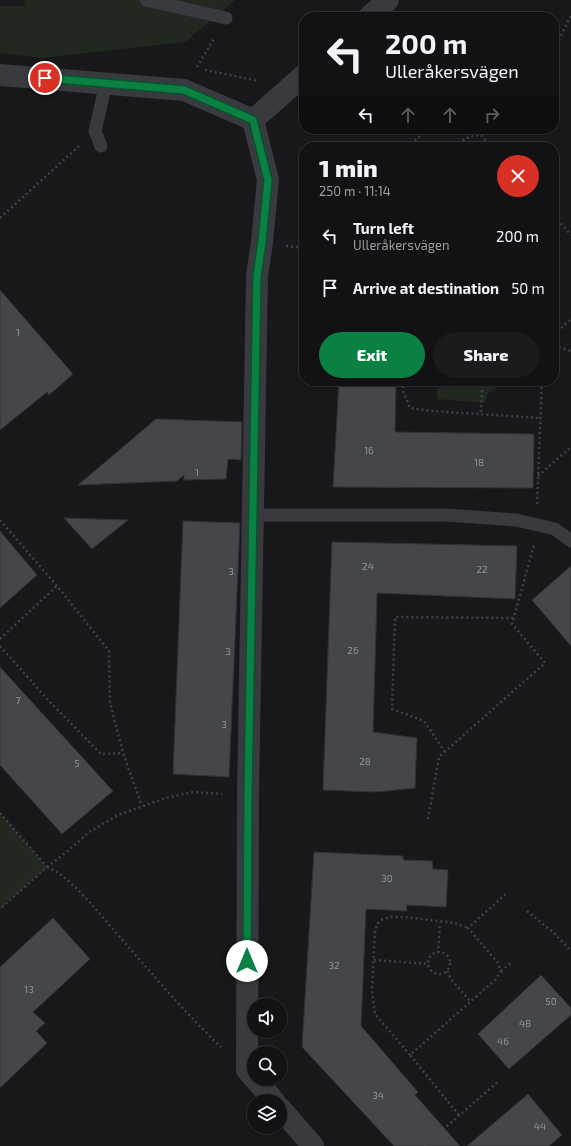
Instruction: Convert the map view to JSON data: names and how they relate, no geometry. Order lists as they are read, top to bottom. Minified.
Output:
{"house_numbers":["1","16","18","1","24","22","3","26","3","7","3","28","5","30","32","13","50","48","46","34","44"],"page":{"turn":["200 m","Ulleråkersvägen"],"heading":["1 min","250 m · 11:14"],"list":[{"name":"Turn left","note":"Ulleråkersvägen","value":"200 m"},{"name":"Arrive at destination","value":"50 m"}],"buttons":["Exit","Share"]}}
